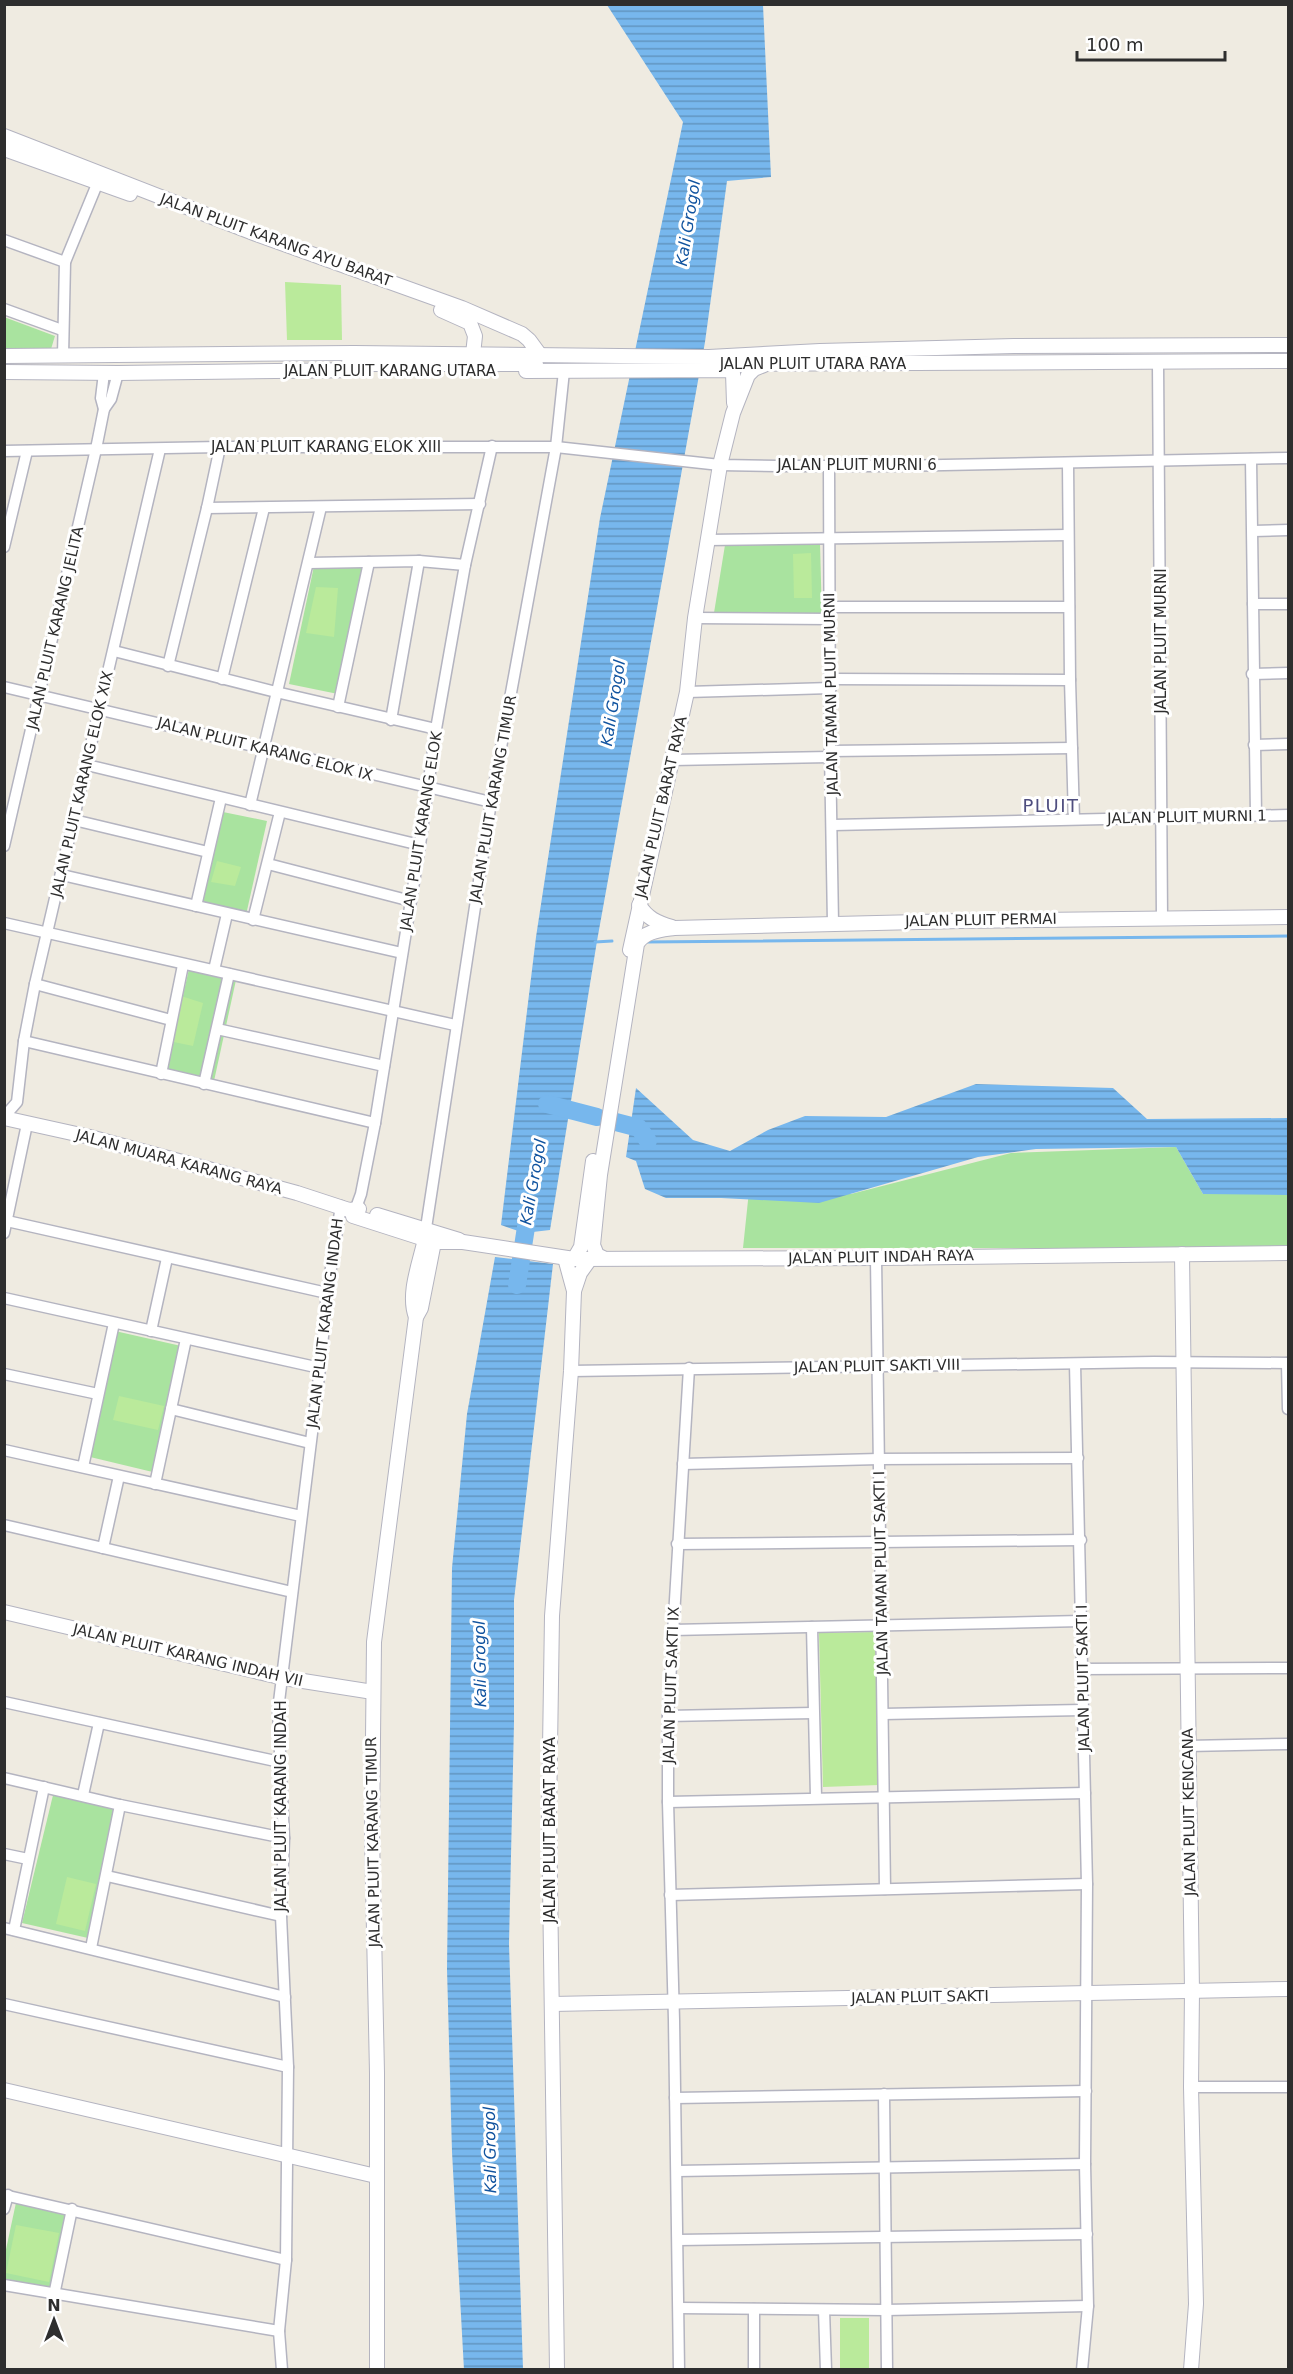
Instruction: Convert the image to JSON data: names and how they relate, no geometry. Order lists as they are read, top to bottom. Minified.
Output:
{"streets":{"street":["JALAN PLUIT KARANG AYU BARAT","JALAN PLUIT UTARA RAYA","JALAN PLUIT KARANG UTARA","JALAN PLUIT KARANG ELOK XIII","JALAN PLUIT MURNI 6","JALAN PLUIT KARANG JELITA","JALAN PLUIT MURNI","JALAN TAMAN PLUIT MURNI","JALAN PLUIT KARANG ELOK IX","JALAN PLUIT KARANG ELOK XIX","JALAN PLUIT KARANG TIMUR","JALAN PLUIT BARAT RAYA","JALAN PLUIT MURNI 1","JALAN PLUIT KARANG ELOK","JALAN PLUIT PERMAI","JALAN MUARA KARANG RAYA","JALAN PLUIT INDAH RAYA","JALAN PLUIT KARANG INDAH","JALAN PLUIT SAKTI VIII","JALAN TAMAN PLUIT SAKTI I","JALAN PLUIT KARANG INDAH VII","JALAN PLUIT SAKTI I","JALAN PLUIT SAKTI IX","JALAN PLUIT KENCANA","JALAN PLUIT SAKTI"]},"crossings":[["JALAN PLUIT KARANG AYU BARAT","JALAN PLUIT UTARA RAYA"],["JALAN PLUIT KARANG AYU BARAT","JALAN PLUIT KARANG UTARA"],["JALAN PLUIT UTARA RAYA","JALAN PLUIT KARANG UTARA"],["JALAN PLUIT UTARA RAYA","JALAN PLUIT MURNI"],["JALAN PLUIT UTARA RAYA","JALAN PLUIT BARAT RAYA"],["JALAN PLUIT KARANG UTARA","JALAN PLUIT KARANG JELITA"],["JALAN PLUIT KARANG UTARA","JALAN PLUIT KARANG TIMUR"],["JALAN PLUIT KARANG ELOK XIII","JALAN PLUIT MURNI 6"],["JALAN PLUIT KARANG ELOK XIII","JALAN PLUIT KARANG JELITA"],["JALAN PLUIT KARANG ELOK XIII","JALAN PLUIT KARANG ELOK XIX"],["JALAN PLUIT KARANG ELOK XIII","JALAN PLUIT KARANG TIMUR"],["JALAN PLUIT KARANG ELOK XIII","JALAN PLUIT KARANG ELOK"],["JALAN PLUIT MURNI 6","JALAN PLUIT MURNI"],["JALAN PLUIT MURNI 6","JALAN TAMAN PLUIT MURNI"],["JALAN PLUIT MURNI 6","JALAN PLUIT KARANG TIMUR"],["JALAN PLUIT MURNI 6","JALAN PLUIT BARAT RAYA"],["JALAN PLUIT KARANG JELITA","JALAN PLUIT KARANG ELOK IX"],["JALAN PLUIT MURNI","JALAN PLUIT MURNI 1"],["JALAN PLUIT MURNI","JALAN PLUIT PERMAI"],["JALAN TAMAN PLUIT MURNI","JALAN PLUIT MURNI 1"],["JALAN TAMAN PLUIT MURNI","JALAN PLUIT PERMAI"],["JALAN PLUIT KARANG ELOK IX","JALAN PLUIT KARANG ELOK XIX"],["JALAN PLUIT KARANG ELOK IX","JALAN PLUIT KARANG TIMUR"],["JALAN PLUIT KARANG ELOK IX","JALAN PLUIT KARANG ELOK"],["JALAN PLUIT KARANG ELOK XIX","JALAN MUARA KARANG RAYA"],["JALAN PLUIT KARANG TIMUR","JALAN MUARA KARANG RAYA"],["JALAN PLUIT KARANG TIMUR","JALAN PLUIT KARANG INDAH VII"],["JALAN PLUIT BARAT RAYA","JALAN PLUIT PERMAI"],["JALAN PLUIT BARAT RAYA","JALAN PLUIT INDAH RAYA"],["JALAN PLUIT BARAT RAYA","JALAN PLUIT SAKTI VIII"],["JALAN PLUIT BARAT RAYA","JALAN PLUIT SAKTI"],["JALAN PLUIT KARANG ELOK","JALAN MUARA KARANG RAYA"],["JALAN PLUIT KARANG ELOK","JALAN PLUIT KARANG INDAH"],["JALAN MUARA KARANG RAYA","JALAN PLUIT INDAH RAYA"],["JALAN MUARA KARANG RAYA","JALAN PLUIT KARANG INDAH"],["JALAN PLUIT INDAH RAYA","JALAN TAMAN PLUIT SAKTI I"],["JALAN PLUIT INDAH RAYA","JALAN PLUIT KENCANA"],["JALAN PLUIT KARANG INDAH","JALAN PLUIT KARANG INDAH VII"],["JALAN PLUIT SAKTI VIII","JALAN TAMAN PLUIT SAKTI I"],["JALAN PLUIT SAKTI VIII","JALAN PLUIT SAKTI I"],["JALAN PLUIT SAKTI VIII","JALAN PLUIT SAKTI IX"],["JALAN PLUIT SAKTI VIII","JALAN PLUIT KENCANA"],["JALAN PLUIT SAKTI I","JALAN PLUIT SAKTI"],["JALAN PLUIT SAKTI IX","JALAN PLUIT SAKTI"],["JALAN PLUIT KENCANA","JALAN PLUIT SAKTI"]],"districts":["PLUIT"],"water":["Kali Grogol"],"scale_bar":"100 m","north":"top"}
